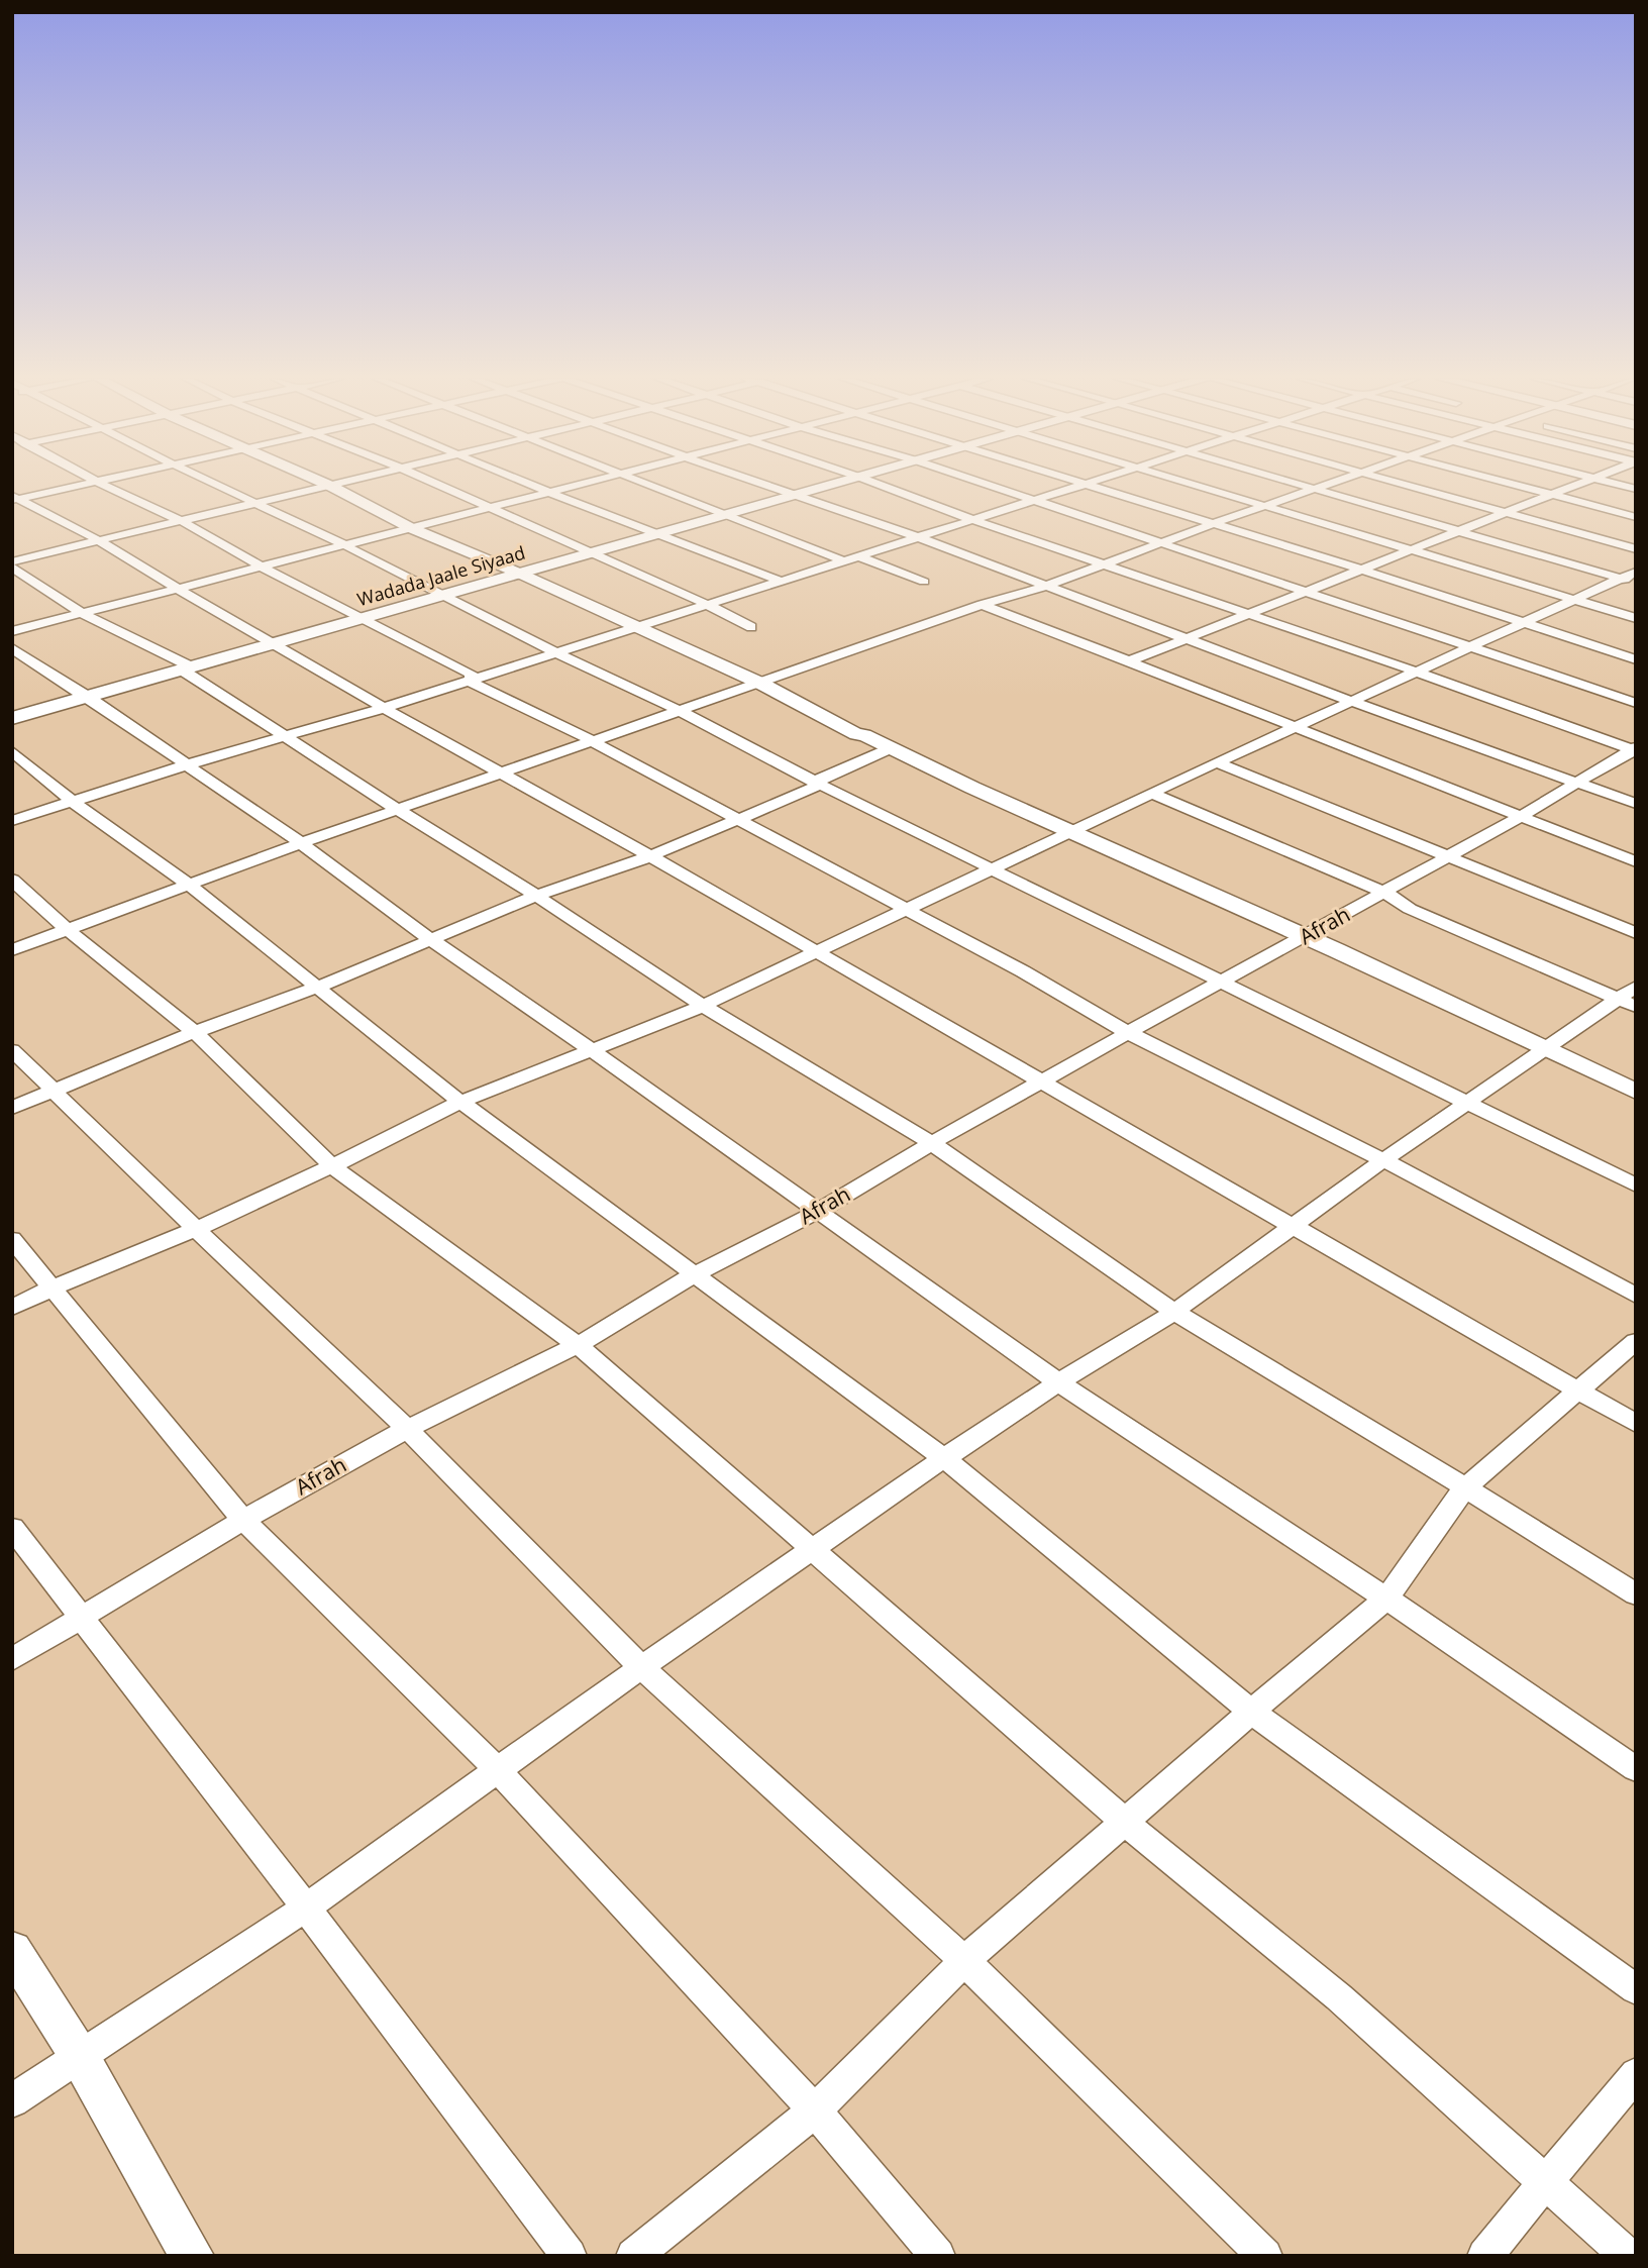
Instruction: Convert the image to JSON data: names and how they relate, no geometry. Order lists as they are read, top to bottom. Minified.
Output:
{"streets":{"main road":["Wadada Jaale Siyaad"],"street":["Afrah"]}}
